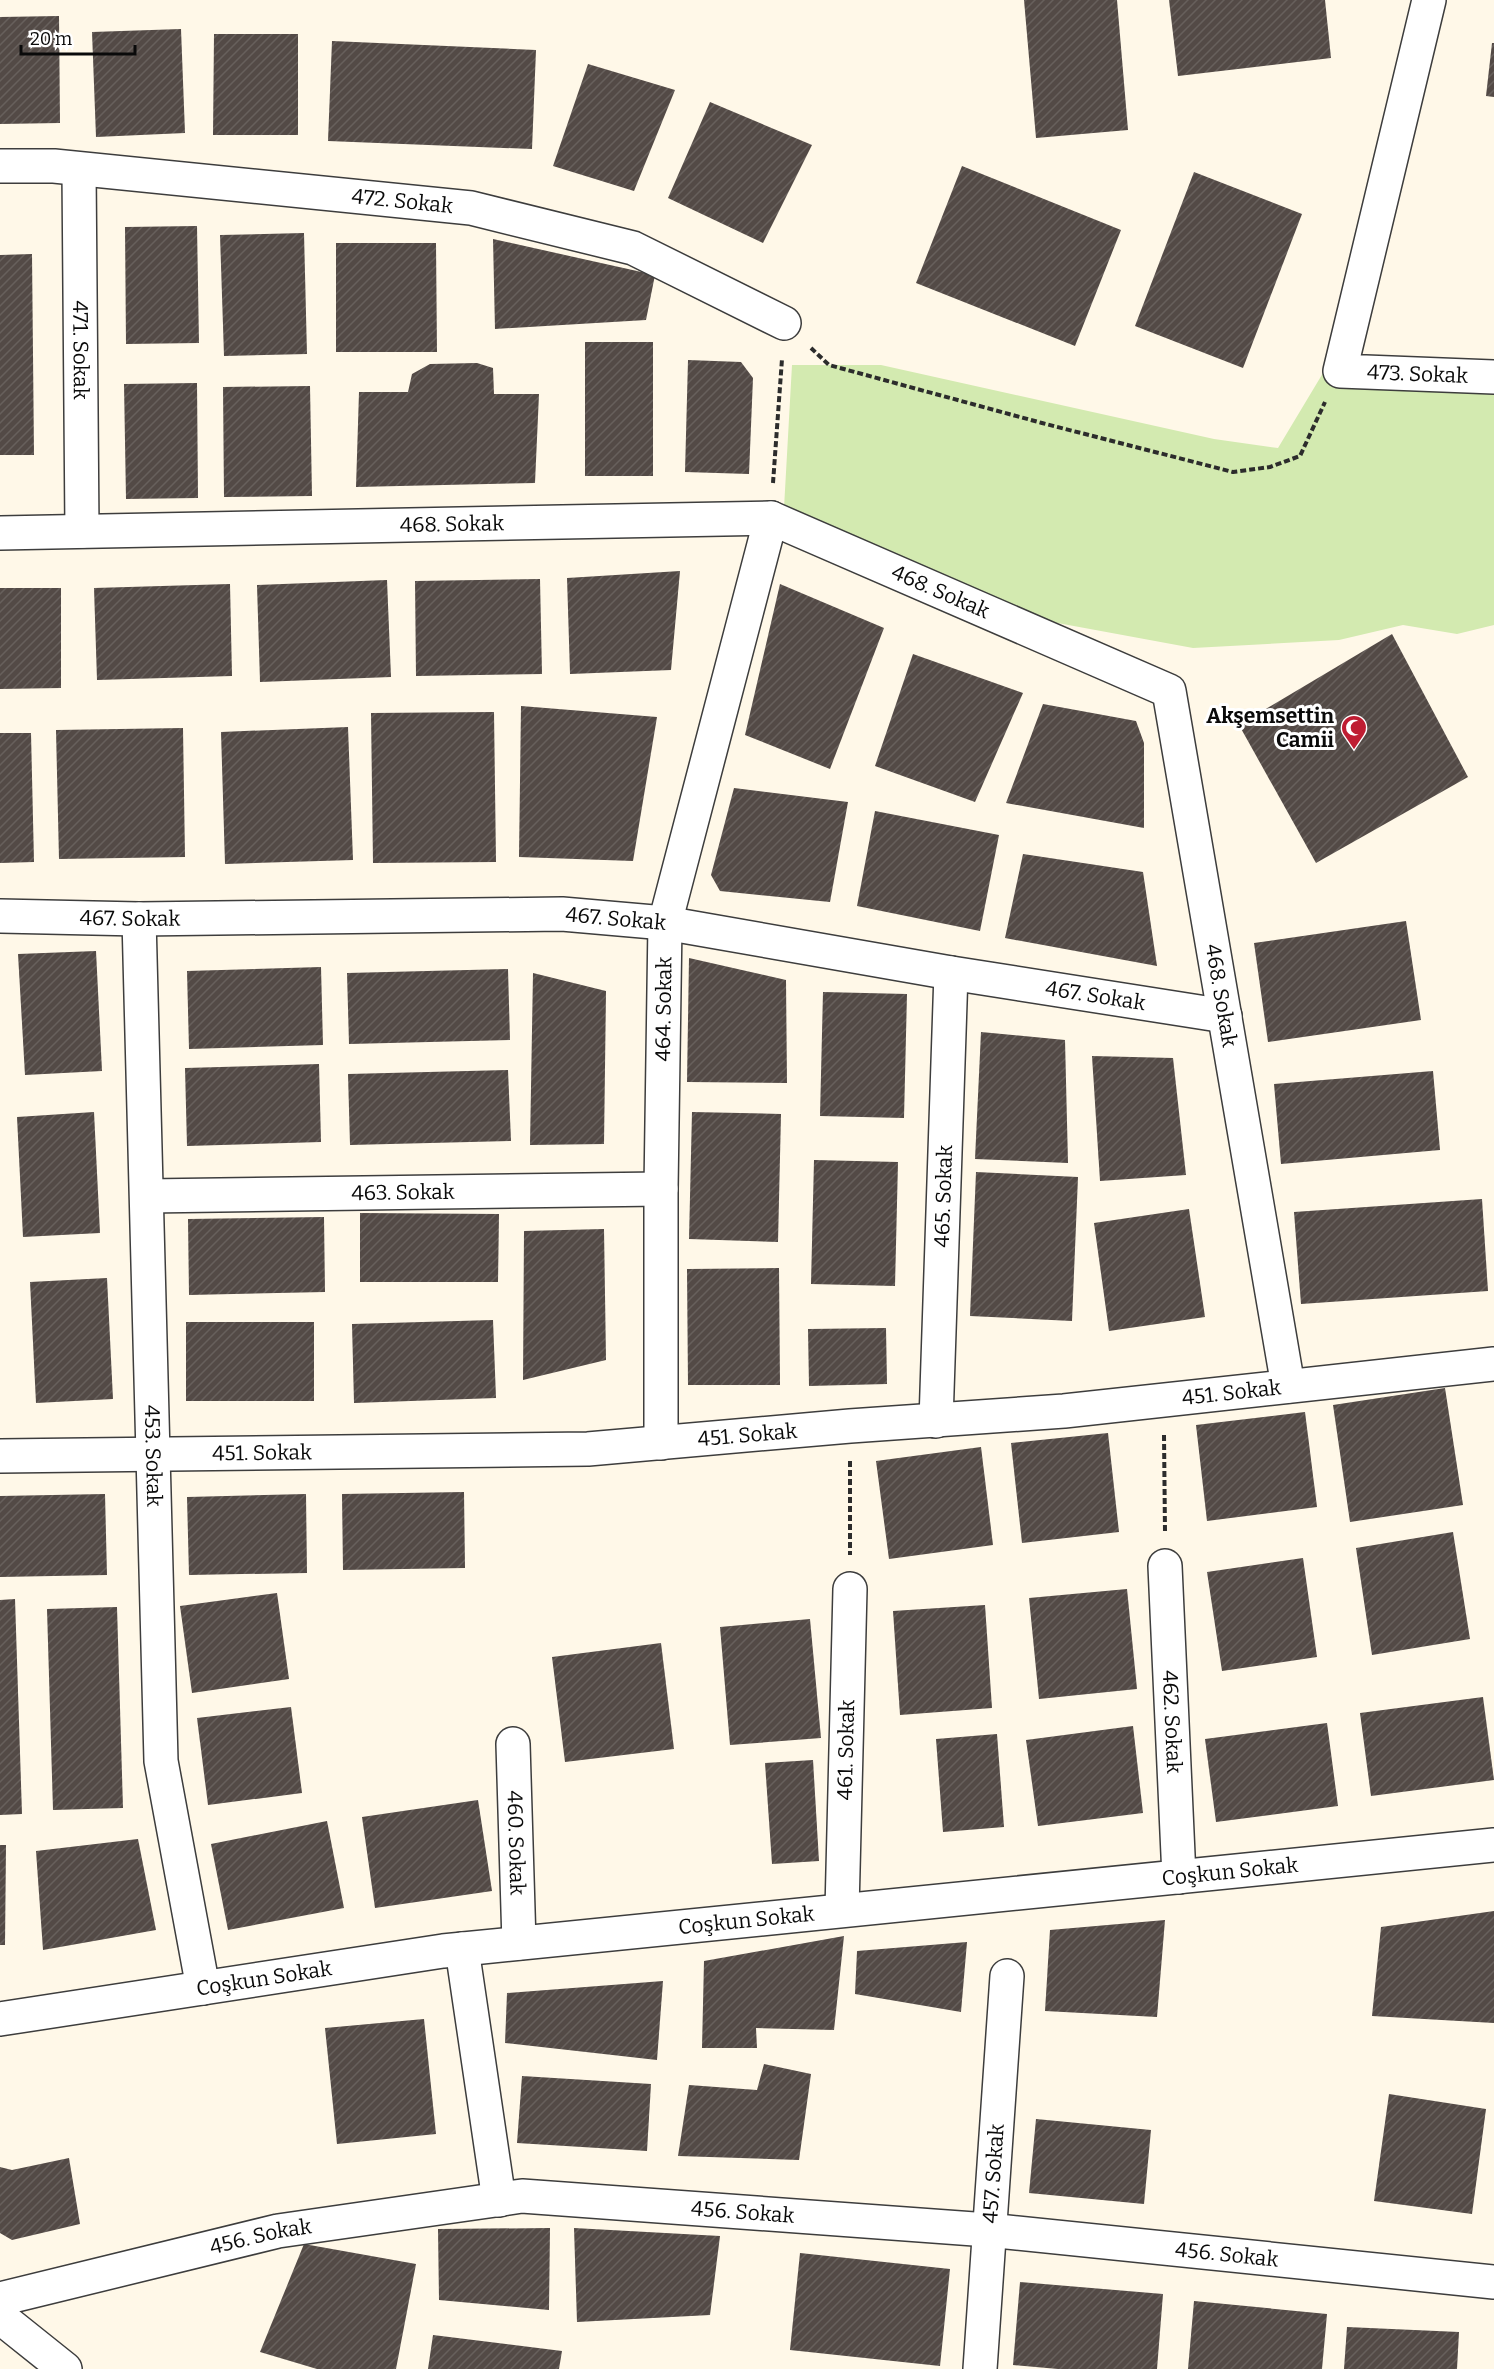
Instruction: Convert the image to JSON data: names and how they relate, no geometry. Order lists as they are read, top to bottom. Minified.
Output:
{"streets":{"street":["472. Sokak","471. Sokak","473. Sokak","468. Sokak","467. Sokak","464. Sokak","463. Sokak","465. Sokak","451. Sokak","453. Sokak","462. Sokak","461. Sokak","460. Sokak","Coşkun Sokak","457. Sokak","456. Sokak"]},"crossings":[["472. Sokak","471. Sokak"],["471. Sokak","468. Sokak"],["468. Sokak","467. Sokak"],["468. Sokak","464. Sokak"],["468. Sokak","451. Sokak"],["467. Sokak","464. Sokak"],["467. Sokak","465. Sokak"],["467. Sokak","453. Sokak"],["464. Sokak","463. Sokak"],["464. Sokak","451. Sokak"],["463. Sokak","453. Sokak"],["465. Sokak","451. Sokak"],["451. Sokak","453. Sokak"],["453. Sokak","Coşkun Sokak"],["462. Sokak","Coşkun Sokak"],["461. Sokak","Coşkun Sokak"],["460. Sokak","Coşkun Sokak"],["457. Sokak","456. Sokak"]],"places":{"mosque":["Akşemsettin Camii"]},"scale_bar":"20 m"}
